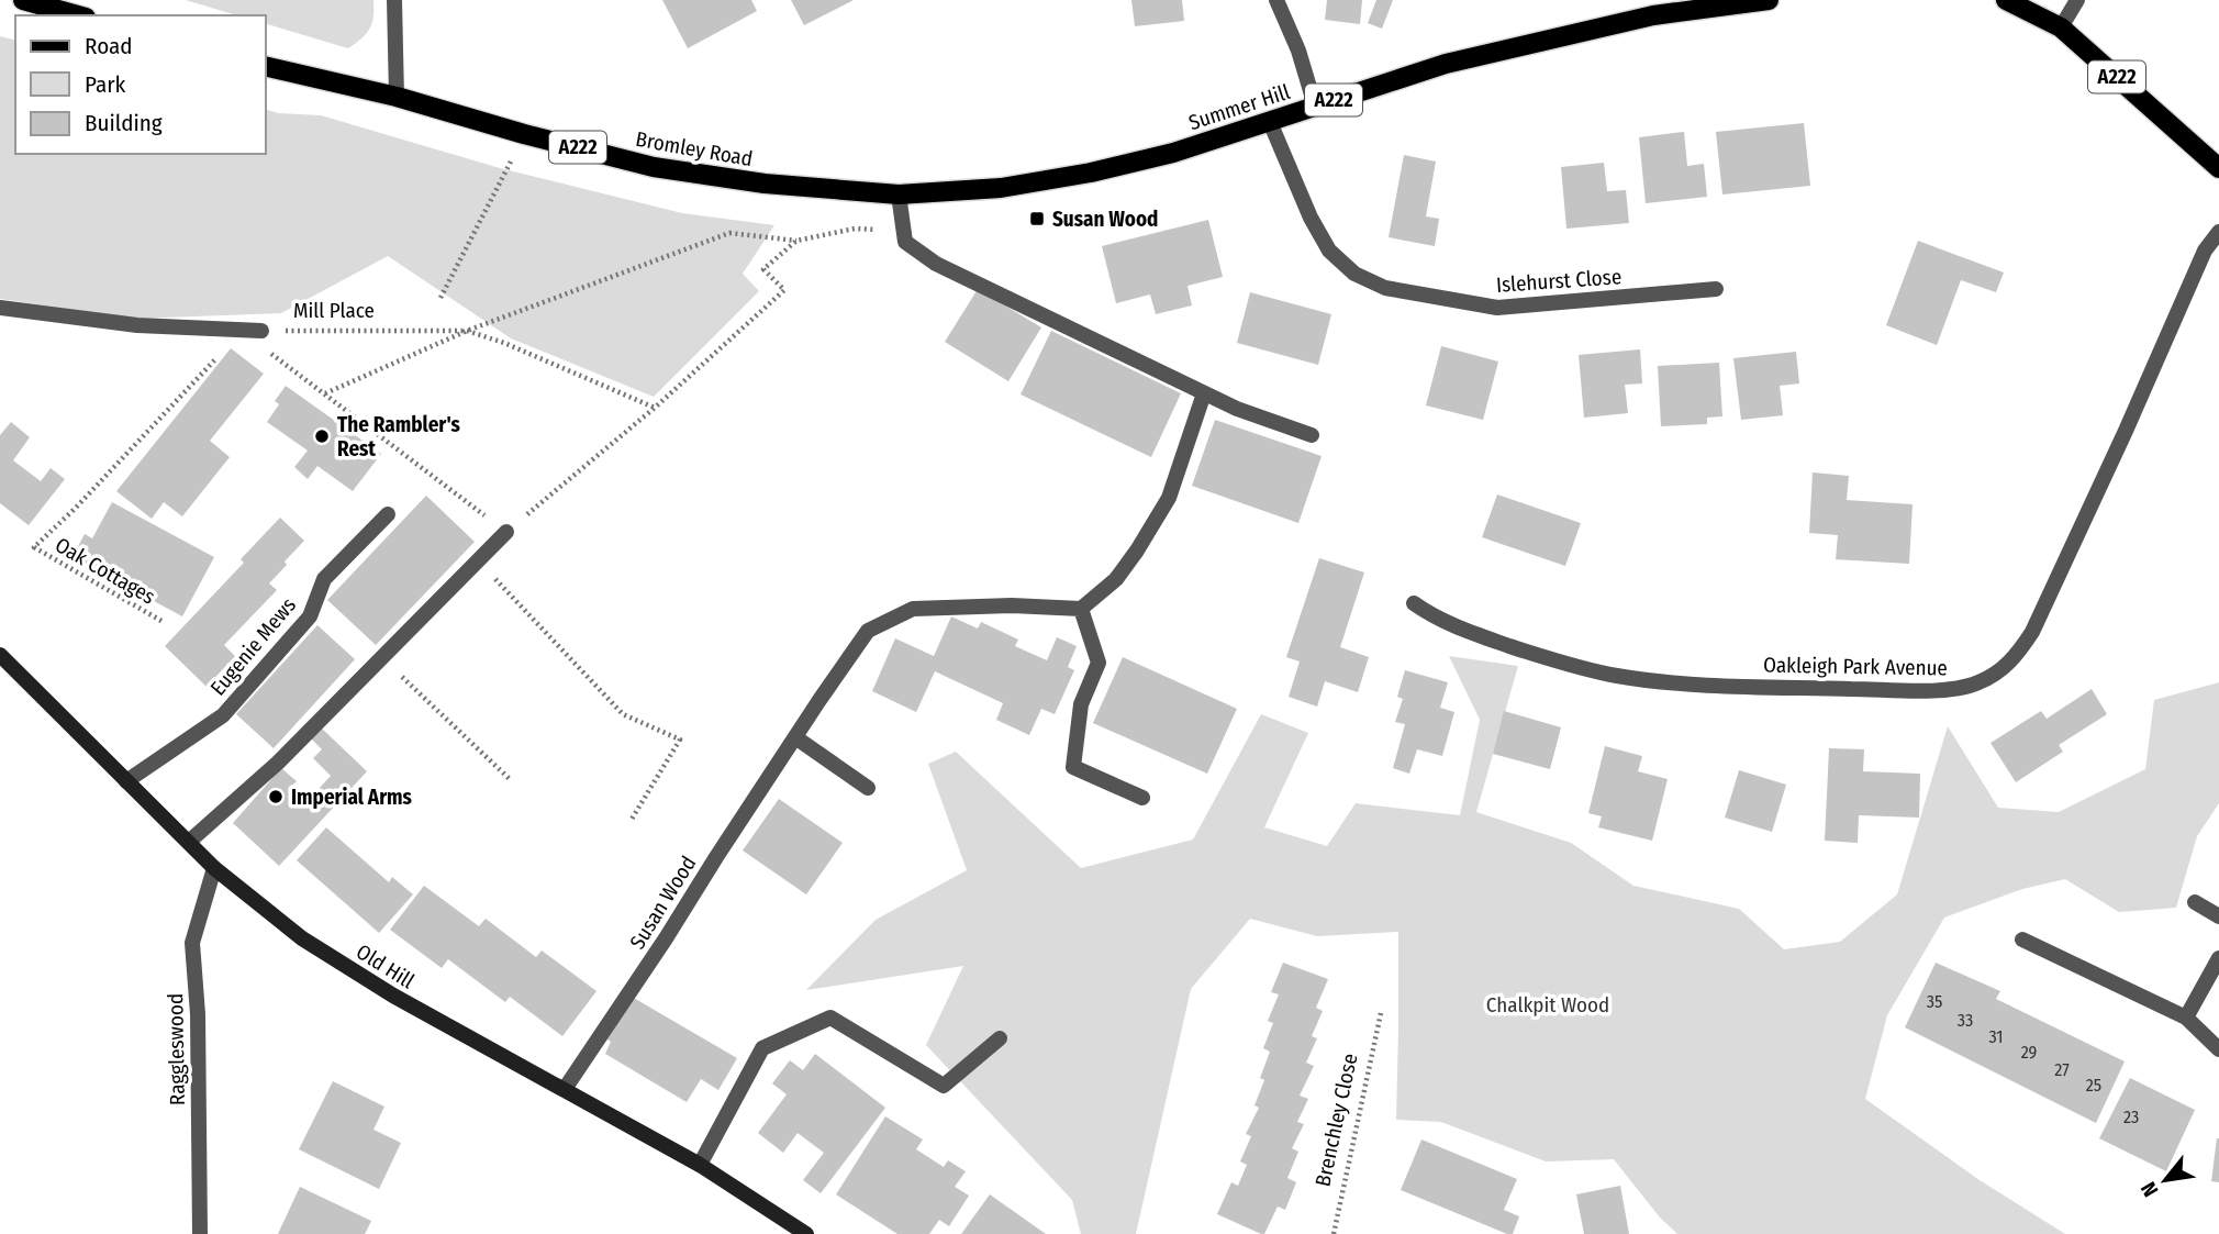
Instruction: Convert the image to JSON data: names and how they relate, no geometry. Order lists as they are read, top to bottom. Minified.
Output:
{"streets":{"main road":["A222","Summer Hill","Bromley Road","Old Hill"],"street":["Islehurst Close","Eugenie Mews","Oakleigh Park Avenue","Susan Wood","Raggleswood"],"path":["Mill Place","Oak Cottages","Brenchley Close"]},"crossings":[["Summer Hill","Bromley Road"],["Summer Hill","Islehurst Close"],["Eugenie Mews","Old Hill"],["Susan Wood","Old Hill"],["Old Hill","Raggleswood"]],"parks":["Chalkpit Wood"],"places":{"transit":["Susan Wood"],"other":["The Rambler's Rest","Imperial Arms"]},"house_numbers":["35","33","31","29","27","25","23"],"legend":["Road","Park","Building"],"north":"bottom left"}
